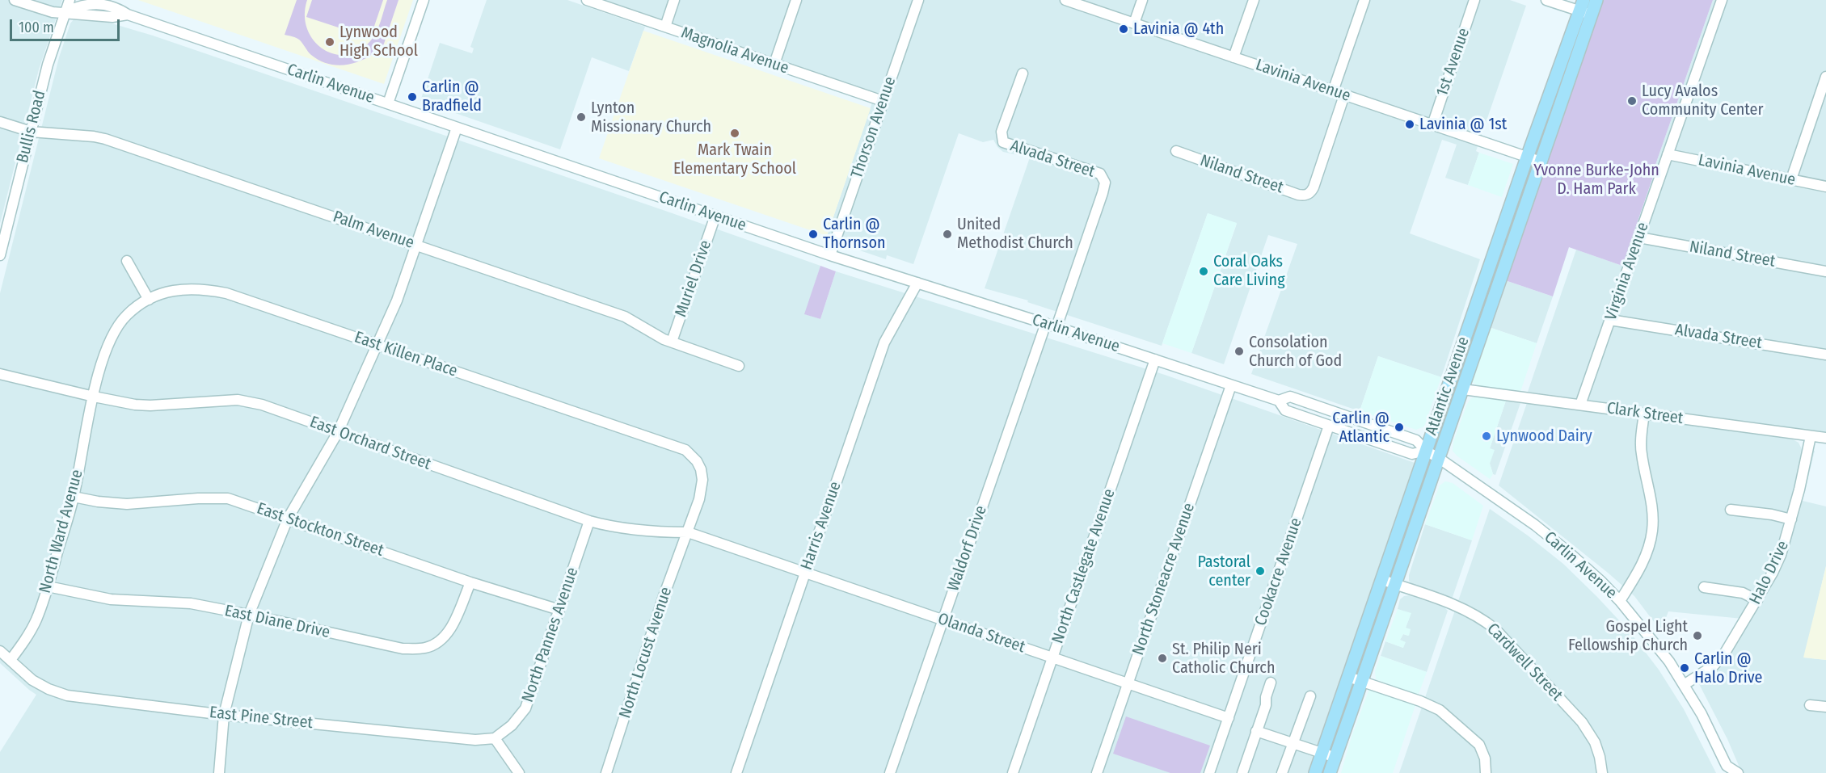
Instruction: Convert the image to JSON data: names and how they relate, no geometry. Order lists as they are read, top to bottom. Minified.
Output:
{"streets":{"main road":["Atlantic Avenue"],"street":["Magnolia Avenue","1st Avenue","Lavinia Avenue","Carlin Avenue","Bullis Road","Thorson Avenue","Alvada Street","Niland Street","Palm Avenue","Virginia Avenue","Muriel Drive","East Killen Place","Clark Street","East Orchard Street","Harris Avenue","East Stockton Street","North Ward Avenue","Waldorf Drive","North Castlegate Avenue","Cookacre Avenue","Halo Drive","North Stoneacre Avenue","East Diane Drive","Olanda Street","North Pannes Avenue","North Locust Avenue","Cardwell Street","East Pine Street"]},"crossings":[["Magnolia Avenue","Thorson Avenue"],["1st Avenue","Lavinia Avenue"],["Lavinia Avenue","Niland Street"],["Lavinia Avenue","Virginia Avenue"],["Lavinia Avenue","Atlantic Avenue"],["Carlin Avenue","Bullis Road"],["Carlin Avenue","Thorson Avenue"],["Carlin Avenue","Alvada Street"],["Carlin Avenue","Muriel Drive"],["Carlin Avenue","Atlantic Avenue"],["Carlin Avenue","Harris Avenue"],["Carlin Avenue","Waldorf Drive"],["Carlin Avenue","North Castlegate Avenue"],["Carlin Avenue","Cookacre Avenue"],["Carlin Avenue","Halo Drive"],["Carlin Avenue","North Stoneacre Avenue"],["Bullis Road","Palm Avenue"],["Alvada Street","Virginia Avenue"],["Niland Street","Virginia Avenue"],["Palm Avenue","Muriel Drive"],["Virginia Avenue","Clark Street"],["East Killen Place","East Orchard Street"],["East Killen Place","North Ward Avenue"],["East Killen Place","North Locust Avenue"],["Atlantic Avenue","Clark Street"],["Atlantic Avenue","Cardwell Street"],["Clark Street","Halo Drive"],["East Orchard Street","North Ward Avenue"],["East Orchard Street","Olanda Street"],["East Orchard Street","North Pannes Avenue"],["East Orchard Street","North Locust Avenue"],["Harris Avenue","Olanda Street"],["East Stockton Street","North Ward Avenue"],["East Stockton Street","East Diane Drive"],["East Stockton Street","North Pannes Avenue"],["North Ward Avenue","East Diane Drive"],["North Ward Avenue","East Pine Street"],["Waldorf Drive","Olanda Street"],["North Castlegate Avenue","Olanda Street"],["Cookacre Avenue","Olanda Street"],["North Stoneacre Avenue","Olanda Street"],["North Pannes Avenue","East Pine Street"]],"parks":["Yvonne Burke-John D. Ham Park"],"places":["Lavinia @ 4th","Lynwood High School","Carlin @ Bradfield","Lucy Avalos Community Center","Lynton Missionary Church","Lavinia @ 1st","Mark Twain Elementary School","Carlin @ Thornson","United Methodist Church","Coral Oaks Care Living","Consolation Church of God","Carlin @ Atlantic","Lynwood Dairy","Pastoral center","Gospel Light Fellowship Church","St. Philip Neri Catholic Church","Carlin @ Halo Drive"],"scale_bar":"100 m"}
